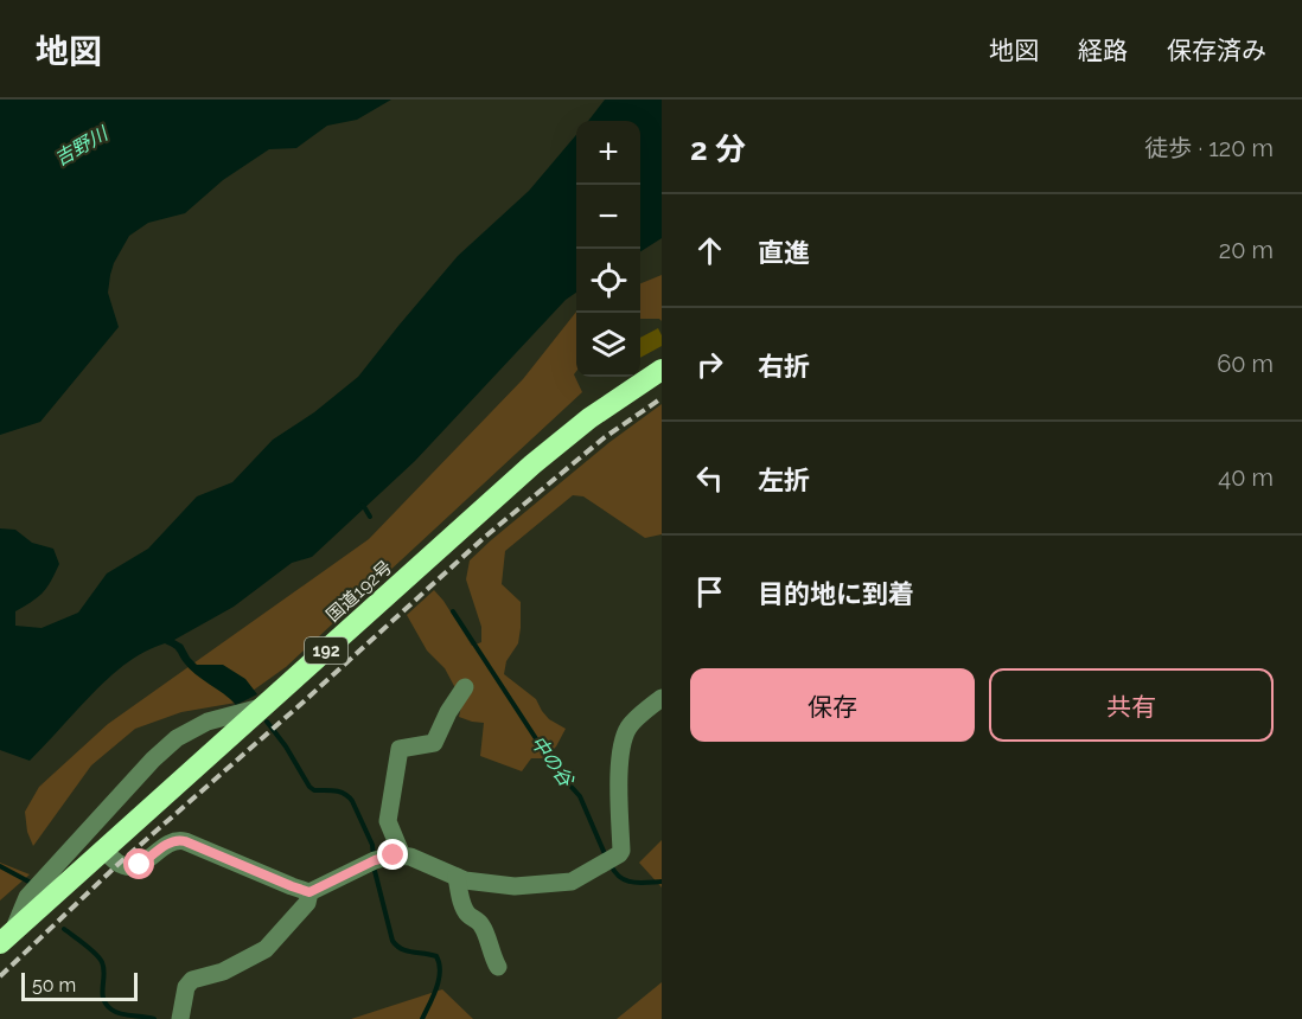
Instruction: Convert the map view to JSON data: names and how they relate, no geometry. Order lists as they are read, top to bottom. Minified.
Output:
{"streets":{"highway":["国道192号","192"]},"water":["吉野川","中の谷"],"scale_bar":"50 m","page":{"header":"地図","nav":["地図","経路","保存済み"],"heading":["2 分","徒歩 · 120 m"],"map_buttons":["+","−"],"list":[["直進","20 m"],["右折","60 m"],["左折","40 m"],"目的地に到着"],"buttons":["保存","共有"],"scale":"50 m"}}
